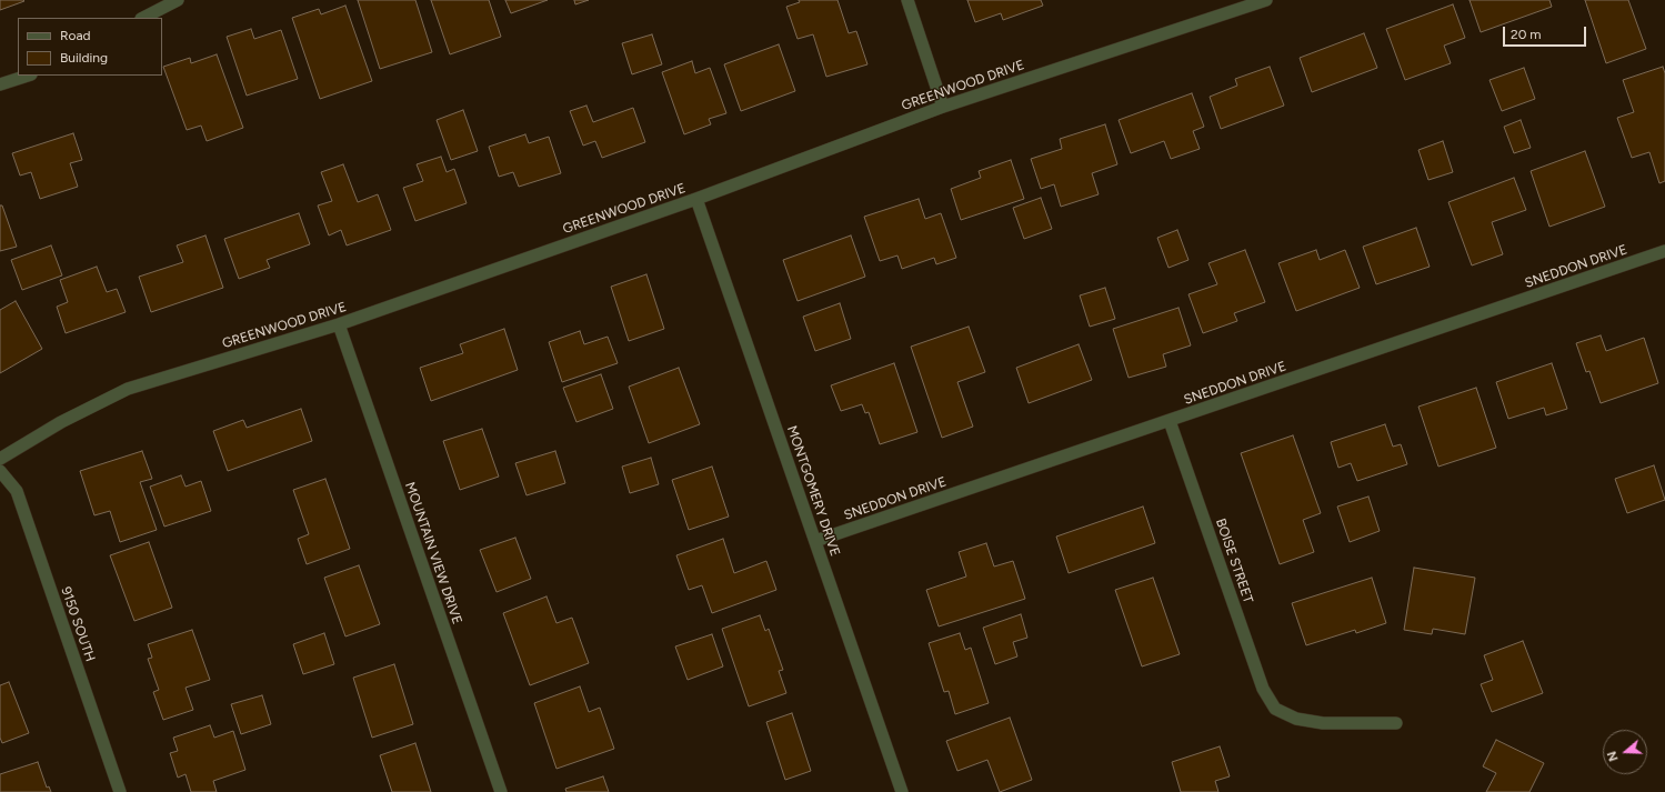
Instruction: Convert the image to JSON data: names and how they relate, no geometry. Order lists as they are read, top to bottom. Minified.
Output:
{"streets":{"street":["GREENWOOD DRIVE","SNEDDON DRIVE","MONTGOMERY DRIVE","MOUNTAIN VIEW DRIVE","BOISE STREET","9150 SOUTH"]},"crossings":[["GREENWOOD DRIVE","MONTGOMERY DRIVE"],["GREENWOOD DRIVE","MOUNTAIN VIEW DRIVE"],["SNEDDON DRIVE","MONTGOMERY DRIVE"],["SNEDDON DRIVE","BOISE STREET"]],"legend":["Road","Building"],"scale_bar":"20 m","north":"left"}
